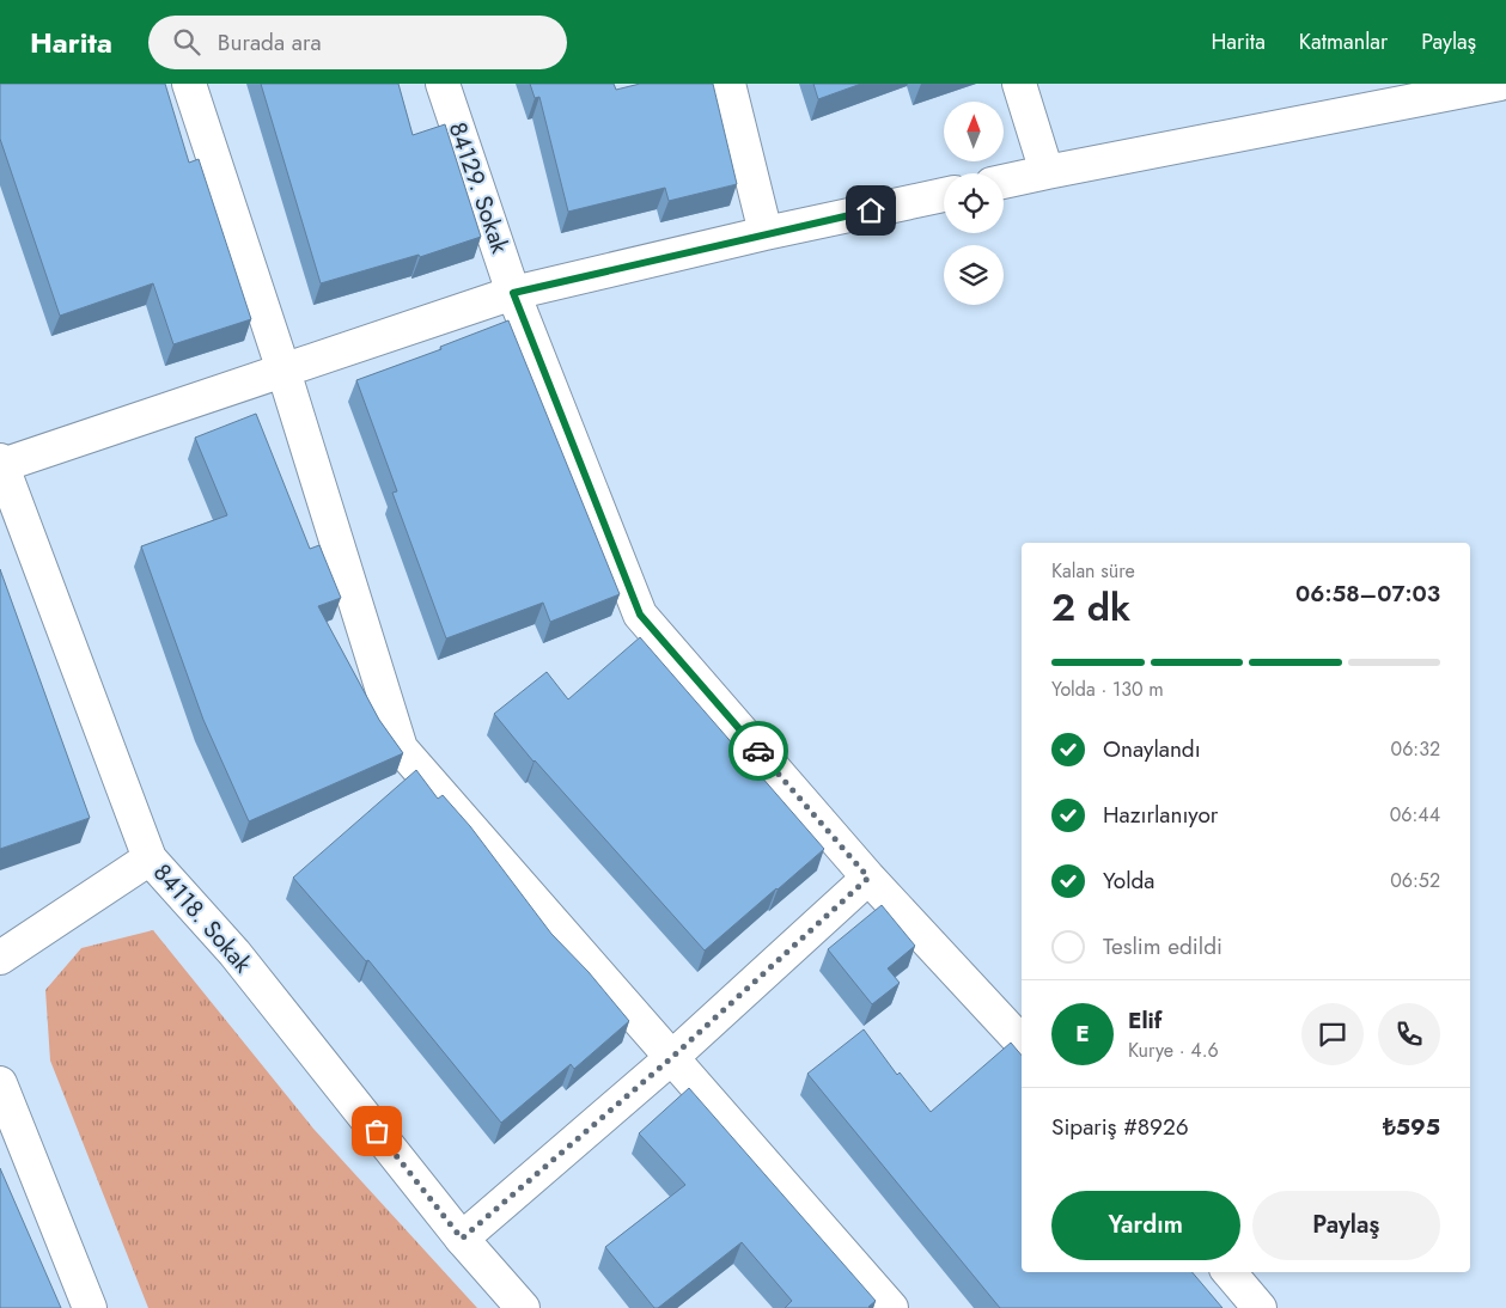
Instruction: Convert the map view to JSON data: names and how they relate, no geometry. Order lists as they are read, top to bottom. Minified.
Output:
{"streets":{"street":["84129. Sokak","84118. Sokak"]},"north":"top","page":{"header":"Harita","search":"Burada ara","nav":["Harita","Katmanlar","Paylaş"],"heading":["2 dk","Kalan süre","06:58–07:03"],"panel":["Elif","Kurye · 4.6","Sipariş #8926","₺595"],"bar":"Yolda · 130 m","list":[["Onaylandı","06:32"],["Hazırlanıyor","06:44"],["Yolda","06:52"],"Teslim edildi"],"round":"E","buttons":["Yardım","Paylaş"]}}
